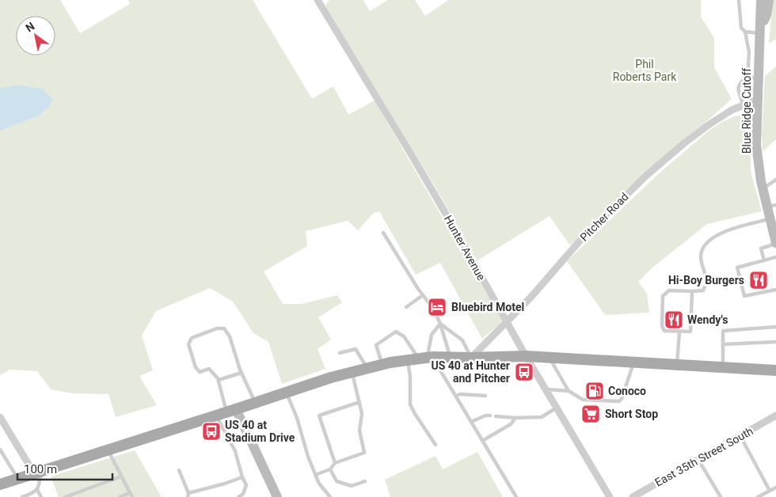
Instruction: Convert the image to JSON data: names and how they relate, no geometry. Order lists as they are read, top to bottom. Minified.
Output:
{"streets":{"main road":["Blue Ridge Cutoff"],"street":["Pitcher Road","Hunter Avenue","East 35th Street South"]},"crossings":[["Blue Ridge Cutoff","Pitcher Road"],["Pitcher Road","Hunter Avenue"]],"parks":["Phil Roberts Park"],"places":{"restaurant":["Hi-Boy Burgers","Wendy's"],"hotel":["Bluebird Motel"],"bus stop":["US 40 at Hunter and Pitcher","US 40 at Stadium Drive"],"fuel station":["Conoco"],"supermarket":["Short Stop"]},"scale_bar":"100 m","north":"top left"}
